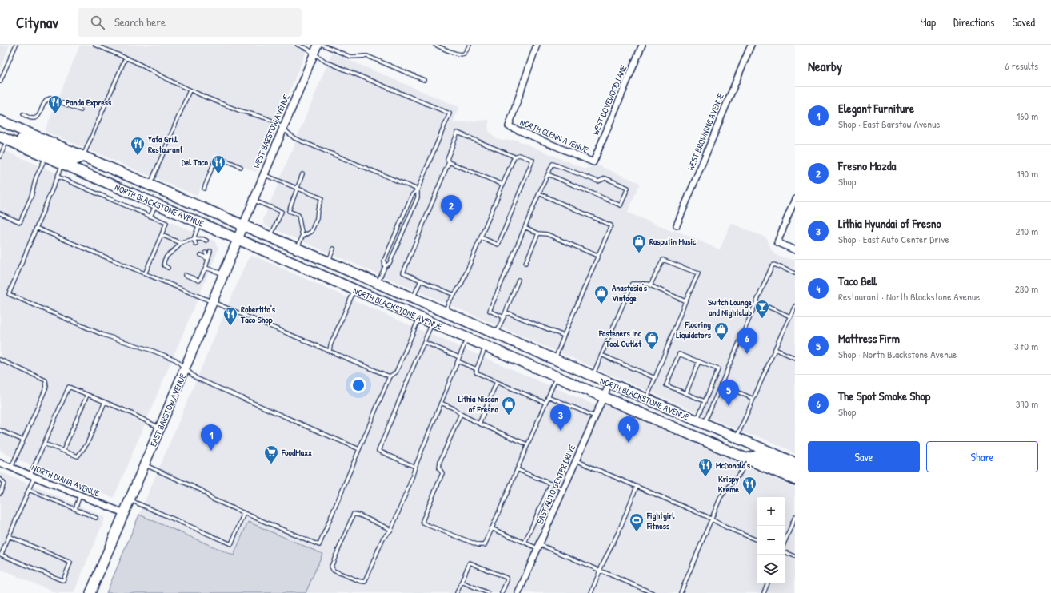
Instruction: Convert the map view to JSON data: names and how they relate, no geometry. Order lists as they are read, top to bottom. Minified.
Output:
{"streets":{"main road":["NORTH BLACKSTONE AVENUE","EAST BARSTOW AVENUE"],"street":["WEST DOVEWOOD LANE","WEST BARSTOW AVENUE","WEST BROWNING AVENUE","NORTH GLENN AVENUE","NORTH DIANA AVENUE","EAST AUTO CENTER DRIVE"]},"crossings":[["WEST DOVEWOOD LANE","NORTH GLENN AVENUE"],["WEST BARSTOW AVENUE","NORTH BLACKSTONE AVENUE"],["WEST BARSTOW AVENUE","EAST BARSTOW AVENUE"],["NORTH BLACKSTONE AVENUE","EAST BARSTOW AVENUE"],["NORTH BLACKSTONE AVENUE","EAST AUTO CENTER DRIVE"],["EAST BARSTOW AVENUE","NORTH DIANA AVENUE"]],"places":{"restaurant":["Panda Express","Yafa Grill Restaurant","Del Taco","Robertito's Taco Shop","McDonald's","Krispy Kreme"],"shop":["Rasputin Music","Anastasia's Vintage","Flooring Liquidators","Fasteners Inc Tool Outlet","Lithia Nissan of Fresno"],"bar":["Switch Lounge and Nightclub"],"supermarket":["FoodMaxx"],"sports":["Fightgirl Fitness"]},"page":{"header":"Citynav","search":"Search here","nav":["Map","Directions","Saved"],"heading":["Nearby","6 results"],"list":[{"mark":"1","name":"Elegant Furniture","note":"Shop · East Barstow Avenue","value":"160 m"},{"mark":"2","name":"Fresno Mazda","note":"Shop","value":"190 m"},{"mark":"3","name":"Lithia Hyundai of Fresno","note":"Shop · East Auto Center Drive","value":"210 m"},{"mark":"4","name":"Taco Bell","note":"Restaurant · North Blackstone Avenue","value":"280 m"},{"mark":"5","name":"Mattress Firm","note":"Shop · North Blackstone Avenue","value":"370 m"},{"mark":"6","name":"The Spot Smoke Shop","note":"Shop","value":"390 m"}],"pins":["2","6","5","3","4","1"],"buttons":["Save","Share"],"map_buttons":["+","−"]}}
